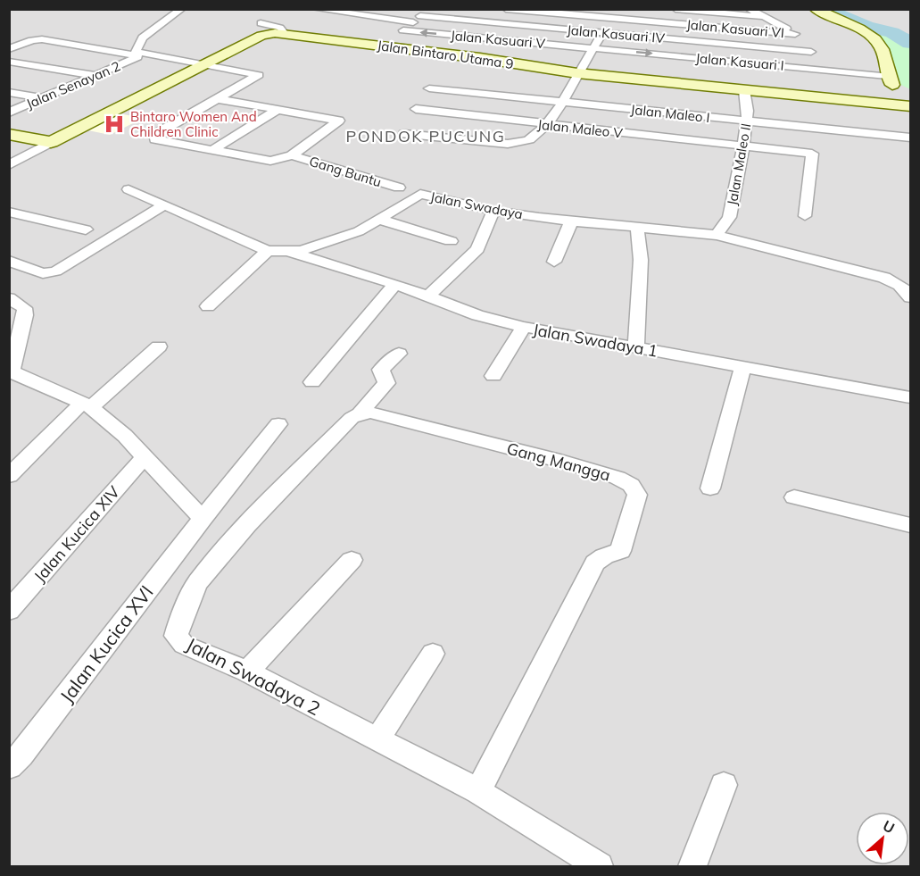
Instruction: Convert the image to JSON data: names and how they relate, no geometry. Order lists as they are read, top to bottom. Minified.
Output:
{"streets":{"street":["Jalan Kasuari VI","Jalan Kasuari IV","Jalan Kasuari V","Jalan Bintaro Utama 9","Jalan Kasuari I","Jalan Senayan 2","Jalan Maleo I","Jalan Maleo V","Jalan Maleo II","Gang Buntu","Jalan Swadaya","Jalan Swadaya 1","Gang Mangga","Jalan Kucica XIV","Jalan Kucica XVI","Jalan Swadaya 2"]},"crossings":[["Jalan Kasuari VI","Jalan Kasuari IV"],["Jalan Kasuari V","Jalan Kasuari I"],["Jalan Bintaro Utama 9","Jalan Maleo II"],["Jalan Maleo I","Jalan Maleo II"],["Jalan Maleo V","Jalan Maleo II"],["Jalan Maleo II","Jalan Swadaya"],["Jalan Swadaya","Jalan Swadaya 1"],["Gang Mangga","Jalan Swadaya 2"]],"districts":["PONDOK PUCUNG"],"places":{"hospital":["Bintaro Women And Children Clinic"]},"north":"top right"}
